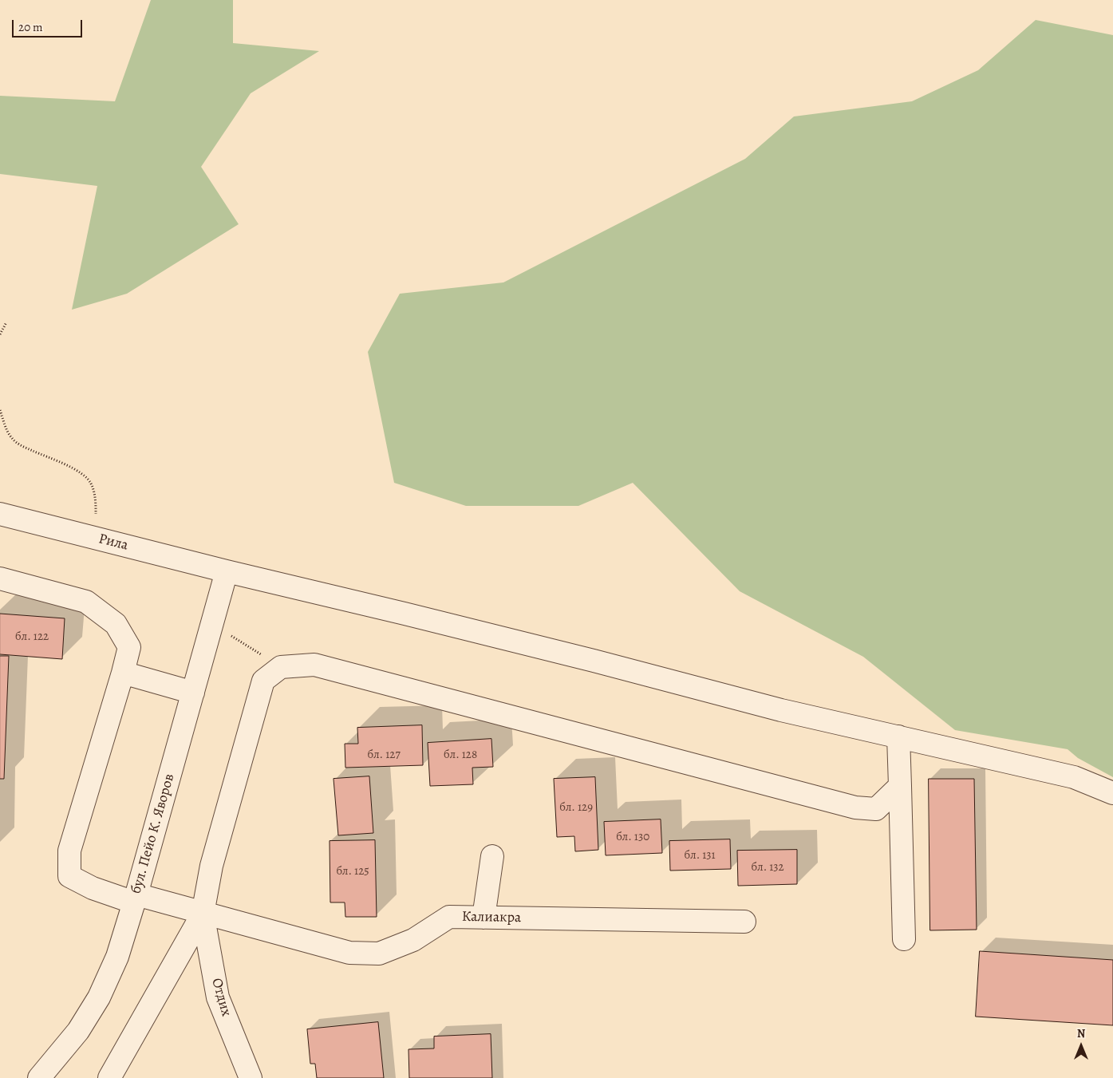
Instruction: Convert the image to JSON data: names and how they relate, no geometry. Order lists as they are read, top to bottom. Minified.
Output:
{"streets":{"street":["Рила","бул. Пейо К. Яворов","Калиакра","Отдих"]},"crossings":[["Рила","бул. Пейо К. Яворов"],["бул. Пейо К. Яворов","Калиакра"],["Калиакра","Отдих"]],"house_numbers":["бл. 122","бл. 127","бл. 128","бл. 129","бл. 130","бл. 131","бл. 132","бл. 125"],"scale_bar":"20 m","north":"top"}
